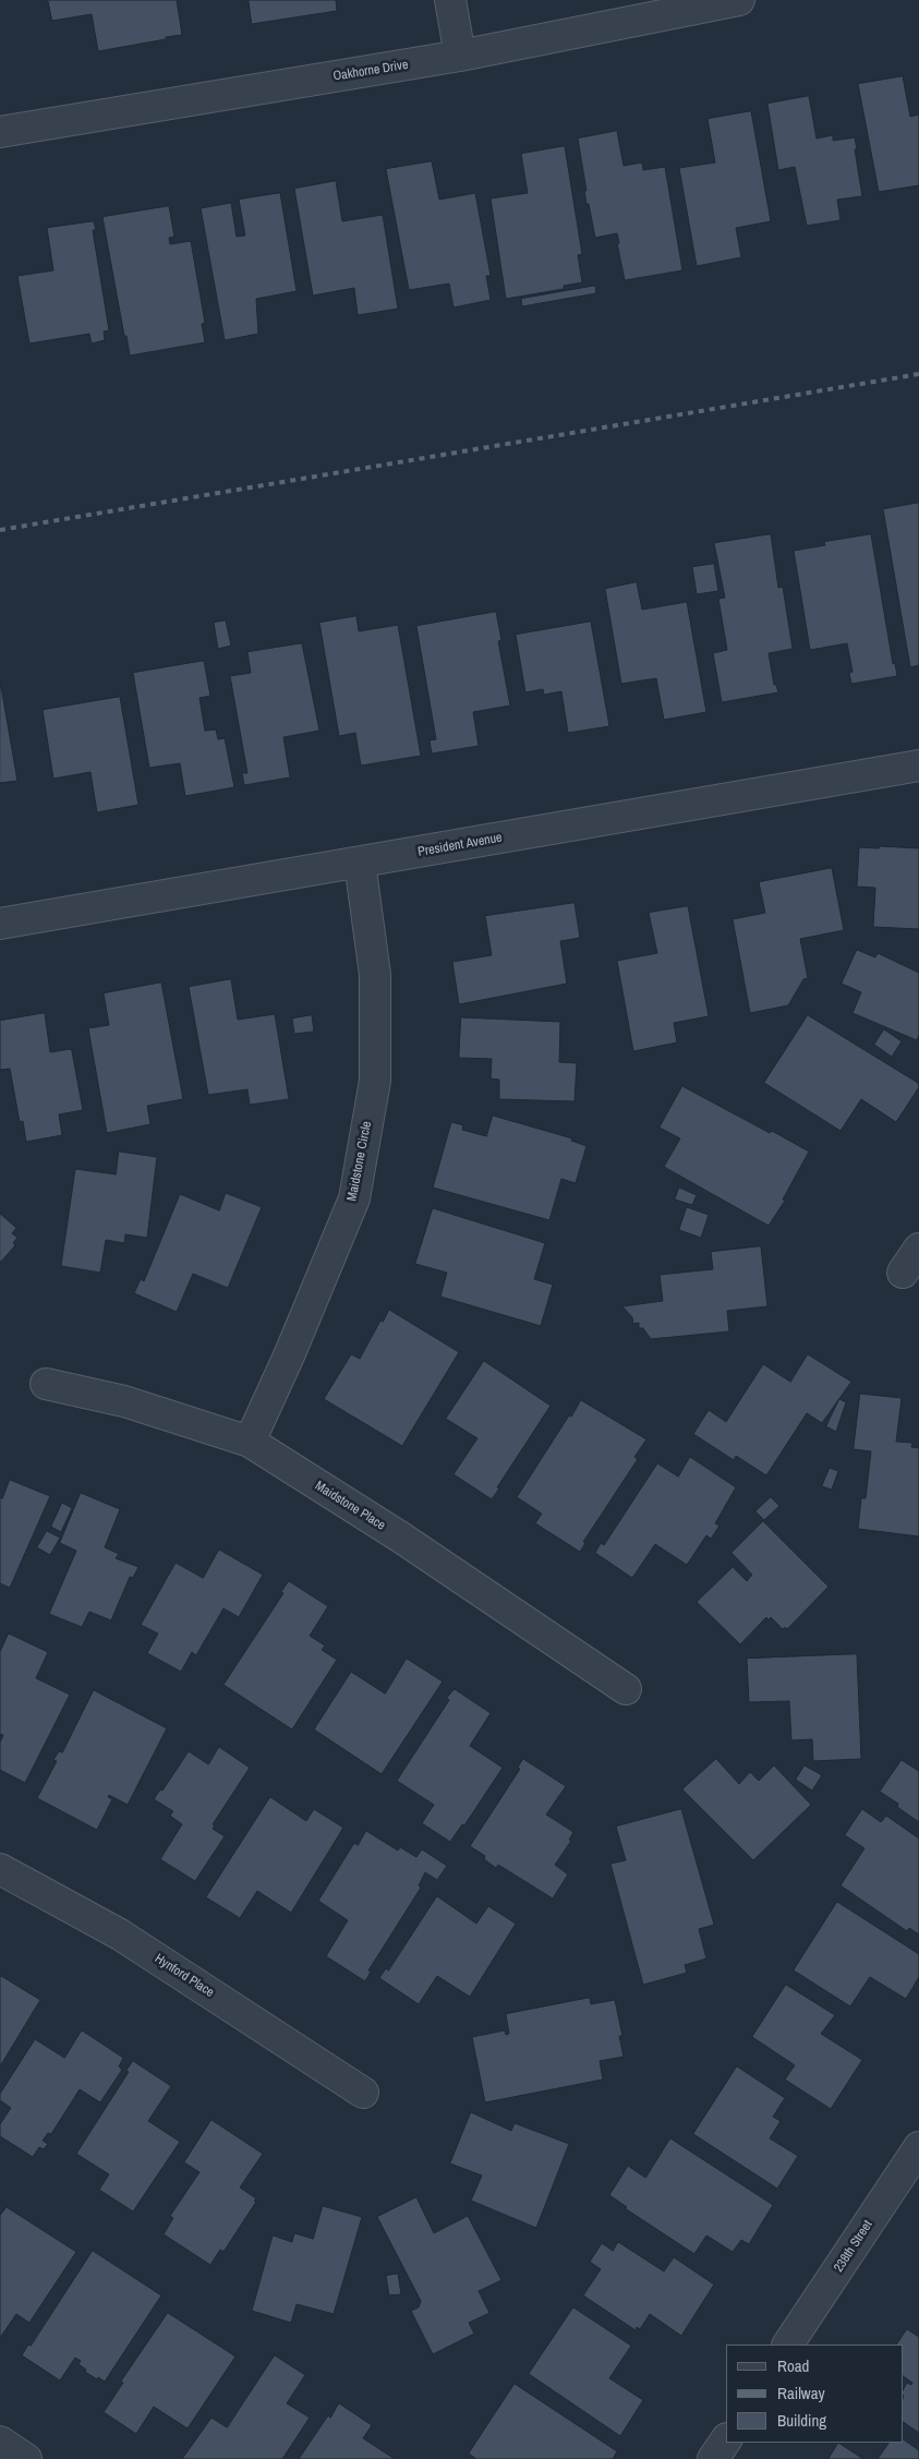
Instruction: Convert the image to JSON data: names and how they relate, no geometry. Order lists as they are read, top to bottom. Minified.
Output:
{"streets":{"street":["Oakhorne Drive","President Avenue","Maidstone Circle","Maidstone Place","Hynford Place","238th Street"]},"crossings":[["President Avenue","Maidstone Circle"],["Maidstone Circle","Maidstone Place"]],"legend":["Road","Railway","Building"]}
